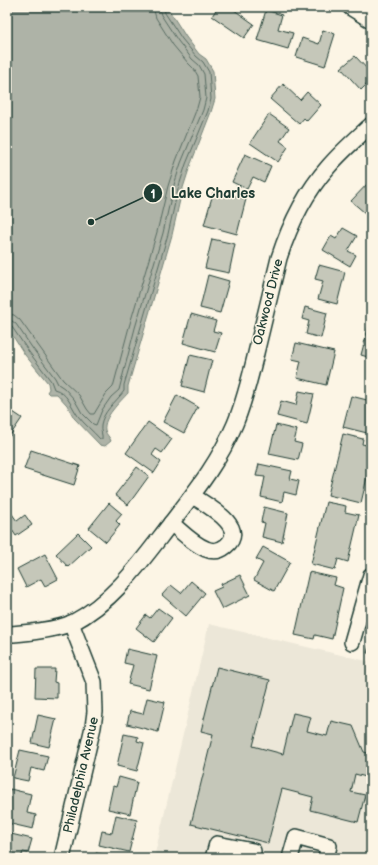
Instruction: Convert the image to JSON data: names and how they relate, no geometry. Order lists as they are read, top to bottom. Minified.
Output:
{"streets":{"street":["Oakwood Drive","Philadelphia Avenue"]},"crossings":[["Oakwood Drive","Philadelphia Avenue"]],"places":["Lake Charles"]}
